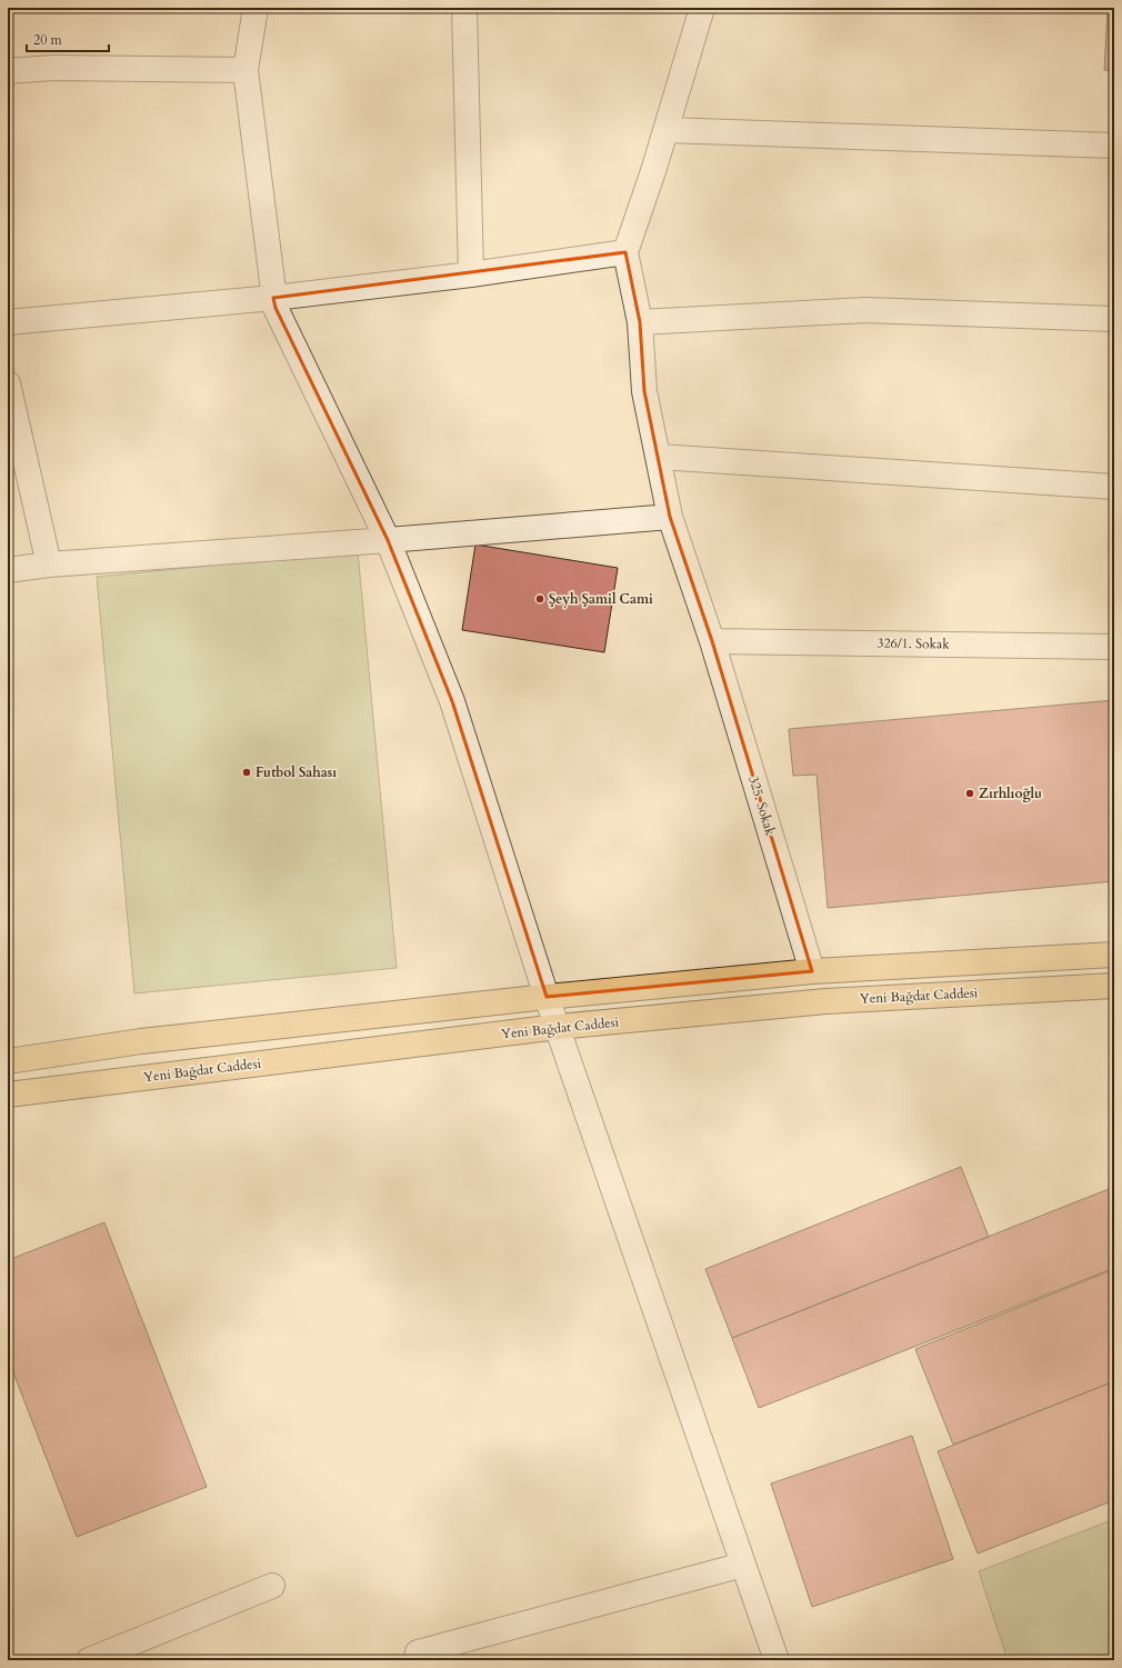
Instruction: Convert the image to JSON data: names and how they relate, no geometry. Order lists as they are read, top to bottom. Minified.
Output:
{"streets":{"main road":["Yeni Bağdat Caddesi"],"street":["326/1. Sokak","325. Sokak"]},"crossings":[["326/1. Sokak","325. Sokak"]],"places":["Şeyh Şamil Cami","Futbol Sahası","Zırhlıoğlu"],"scale_bar":"20 m"}
